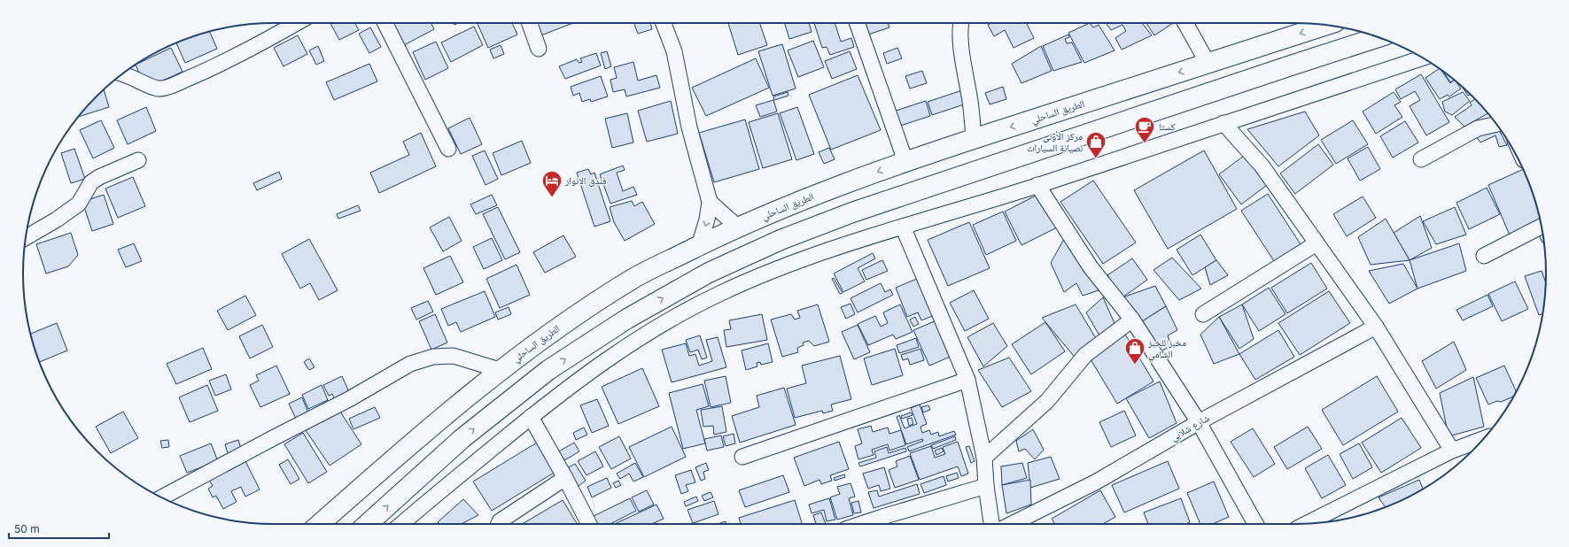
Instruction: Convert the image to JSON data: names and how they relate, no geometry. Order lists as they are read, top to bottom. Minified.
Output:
{"streets":{"highway":["الطريق الساحلي"],"street":["شارع شلابي"]},"places":{"cafe":["كستا"],"shop":["مركز الأولى لصيانة السيارات","مخبز للخبز الشامي"],"hotel":["فندق الانوار"]},"scale_bar":"50 m"}
